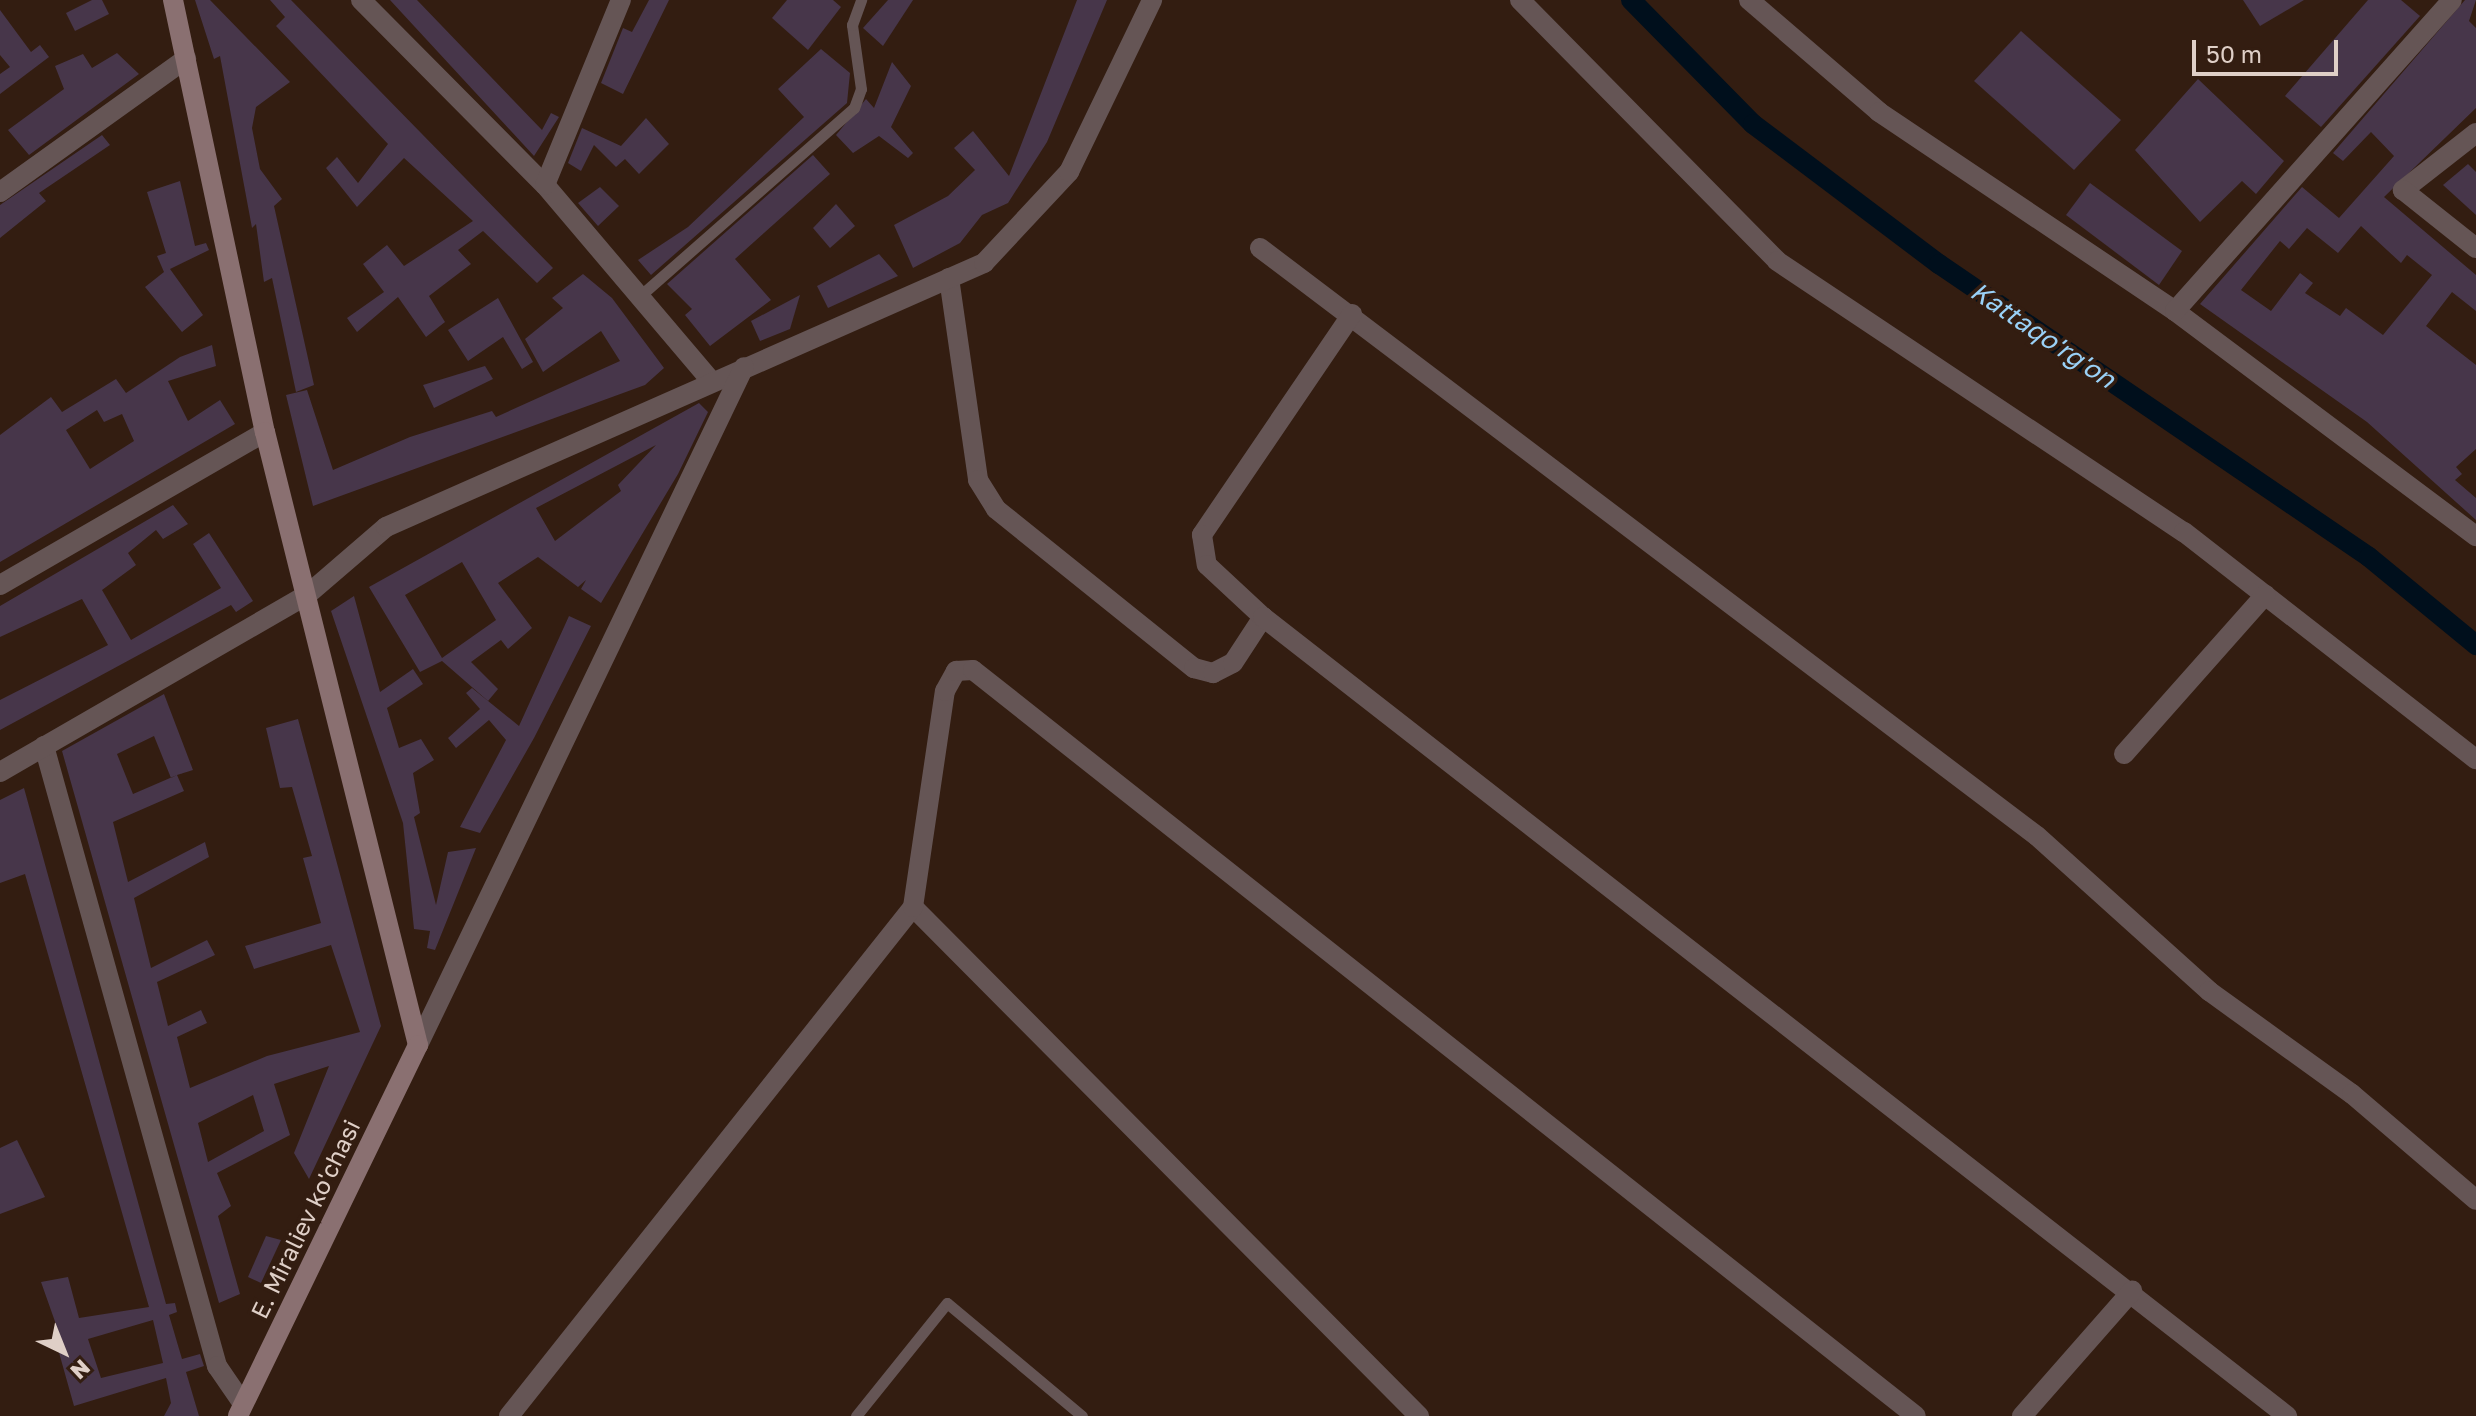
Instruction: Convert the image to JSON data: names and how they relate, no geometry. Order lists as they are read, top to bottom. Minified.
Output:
{"streets":{"street":["E. Miraliev ko'chasi"]},"water":["Kattaqo'rg'on"],"scale_bar":"50 m","north":"bottom right"}
